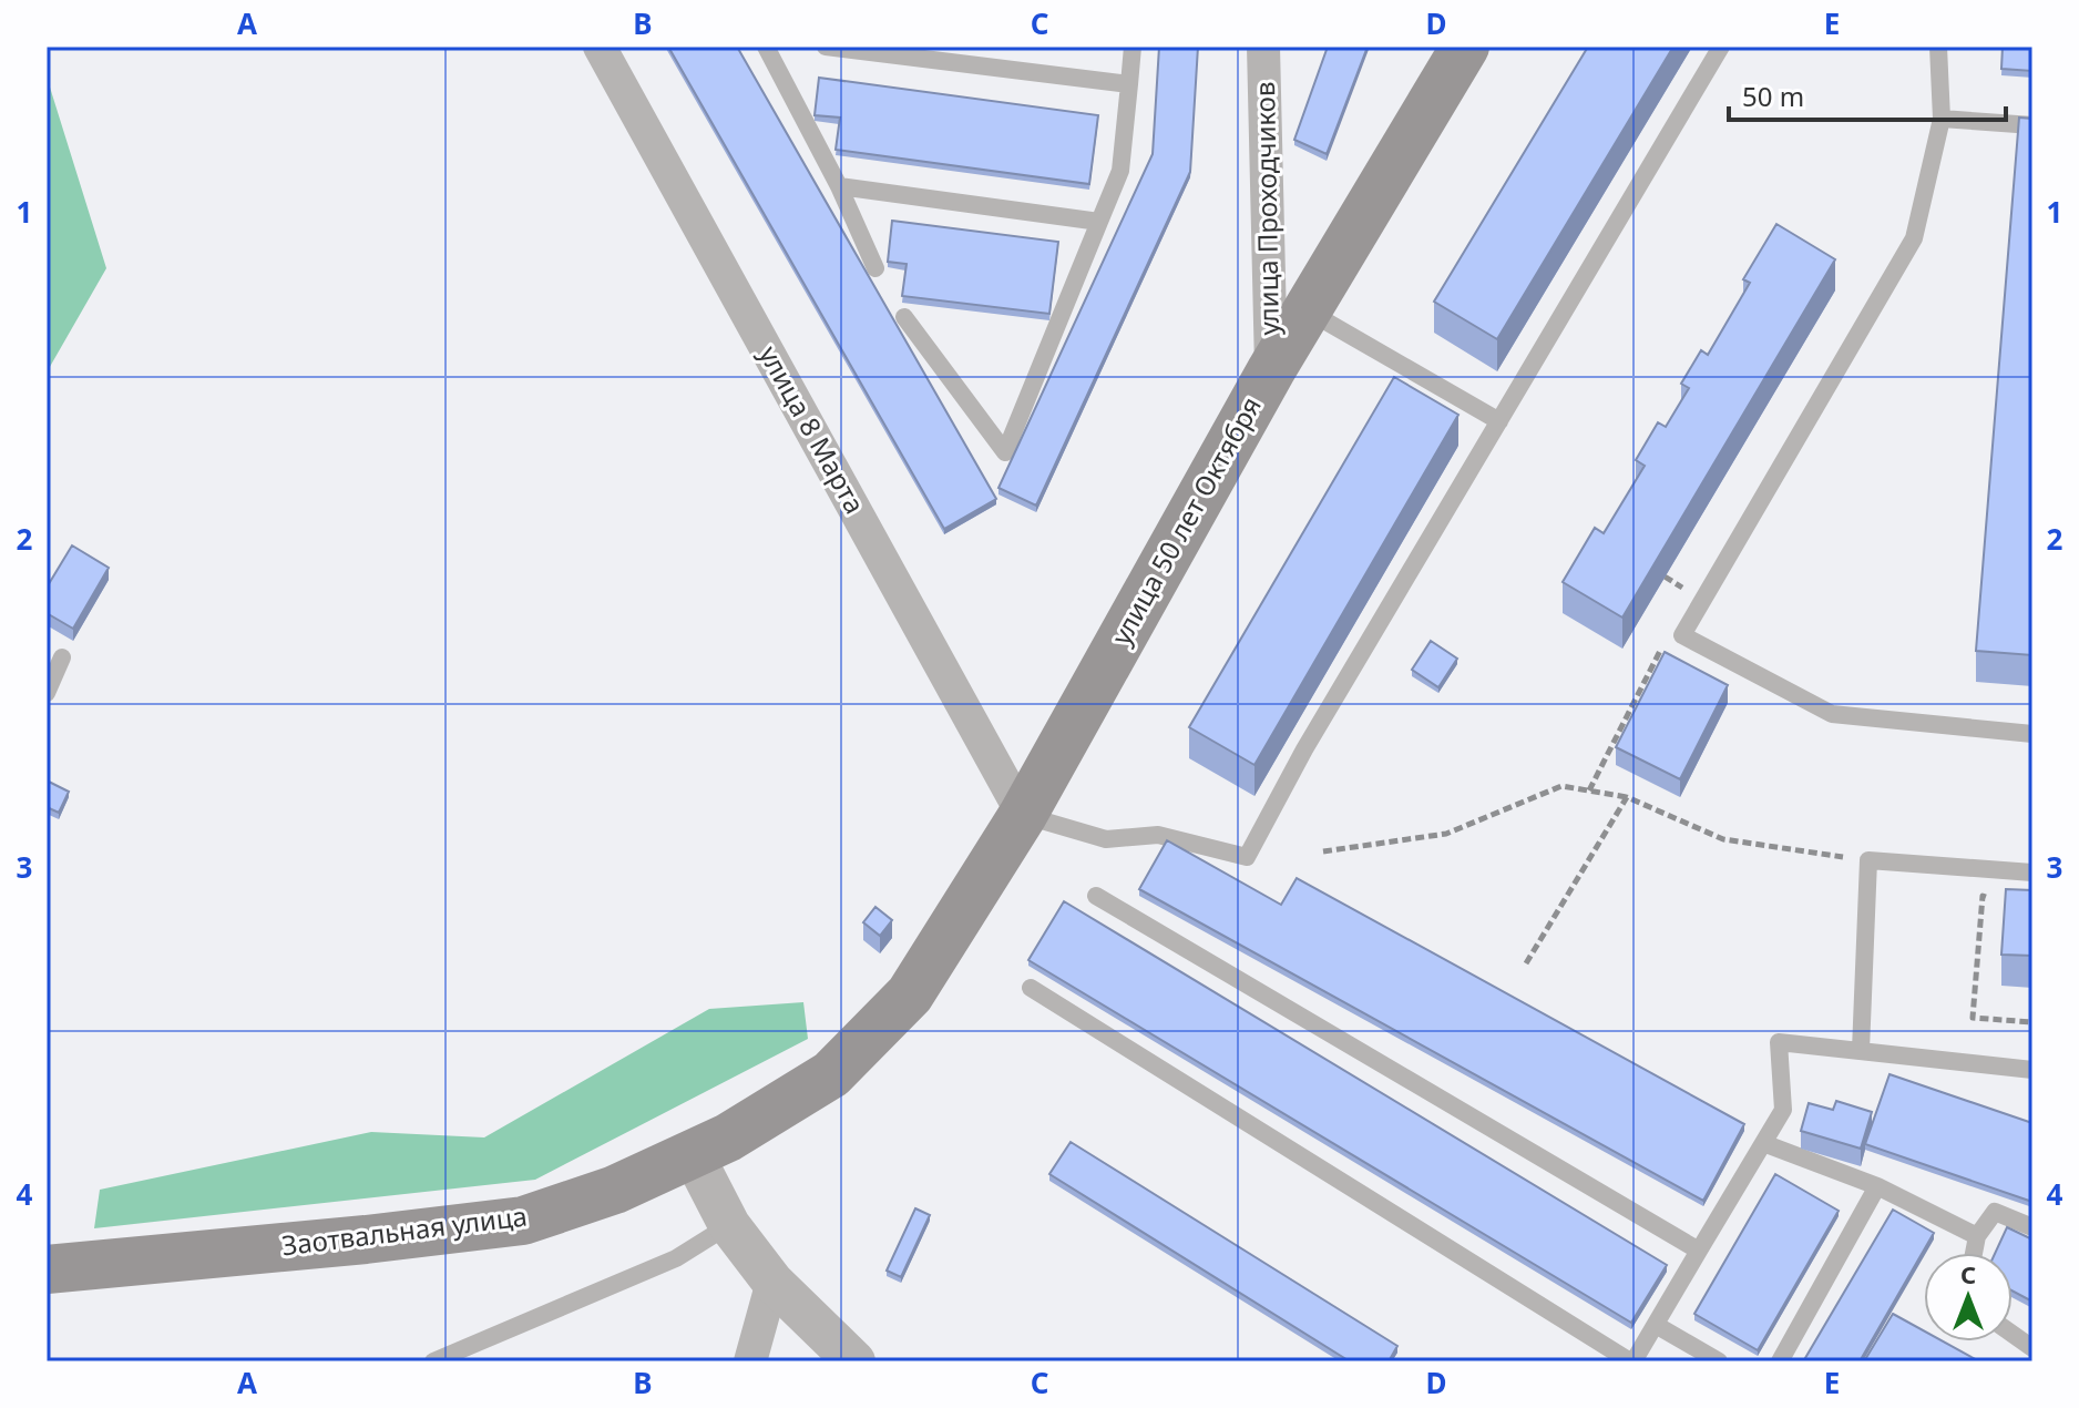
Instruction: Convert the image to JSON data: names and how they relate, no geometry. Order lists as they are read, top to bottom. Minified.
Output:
{"streets":{"main road":["улица 50 лет Октября","Заотвальная улица"],"street":["улица Проходчиков","улица 8 Марта"]},"crossings":[["улица Проходчиков","улица 50 лет Октября"],["улица 8 Марта","улица 50 лет Октября"],["улица 50 лет Октября","Заотвальная улица"]],"scale_bar":"50 m","north":"top","grid":{"columns":["A","B","C","D","E"],"rows":["1","2","3","4"]}}
